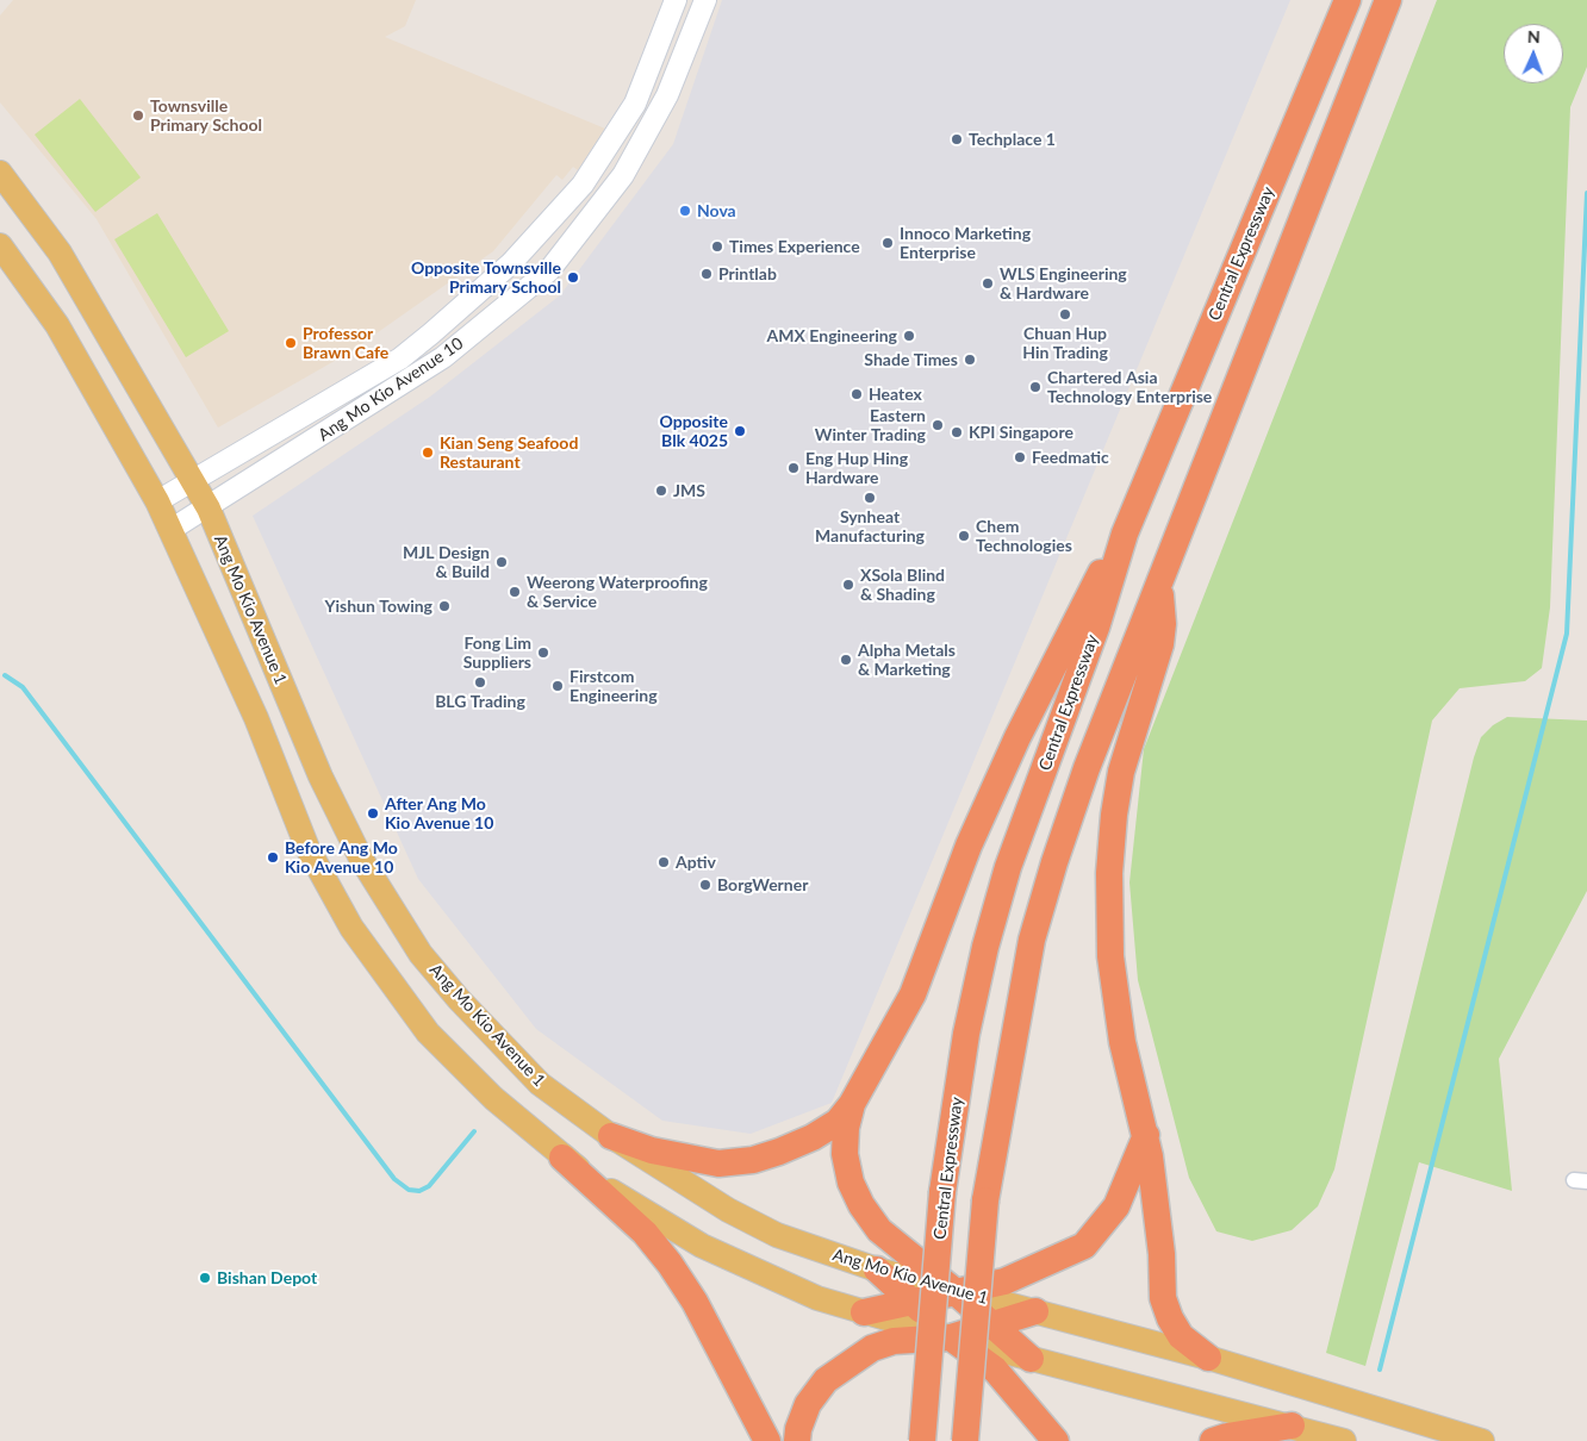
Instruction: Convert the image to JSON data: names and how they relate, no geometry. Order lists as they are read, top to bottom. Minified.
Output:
{"streets":{"highway":["Central Expressway"],"main road":["Ang Mo Kio Avenue 10","Ang Mo Kio Avenue 1"]},"crossings":[["Ang Mo Kio Avenue 10","Ang Mo Kio Avenue 1"]],"places":["Townsville Primary School","Techplace 1","Nova","Innoco Marketing Enterprise","Times Experience","Printlab","Opposite Townsville Primary School","WLS Engineering & Hardware","Chuan Hup Hin Trading","AMX Engineering","Professor Brawn Cafe","Shade Times","Chartered Asia Technology Enterprise","Heatex","Eastern Winter Trading","Opposite Blk 4025","KPI Singapore","Kian Seng Seafood Restaurant","Feedmatic","Eng Hup Hing Hardware","JMS","Synheat Manufacturing","Chem Technologies","MJL Design & Build","XSola Blind & Shading","Weerong Waterproofing & Service","Yishun Towing","Fong Lim Suppliers","Alpha Metals & Marketing","BLG Trading","Firstcom Engineering","After Ang Mo Kio Avenue 10","Before Ang Mo Kio Avenue 10","Aptiv","BorgWerner","Bishan Depot"],"north":"top"}
